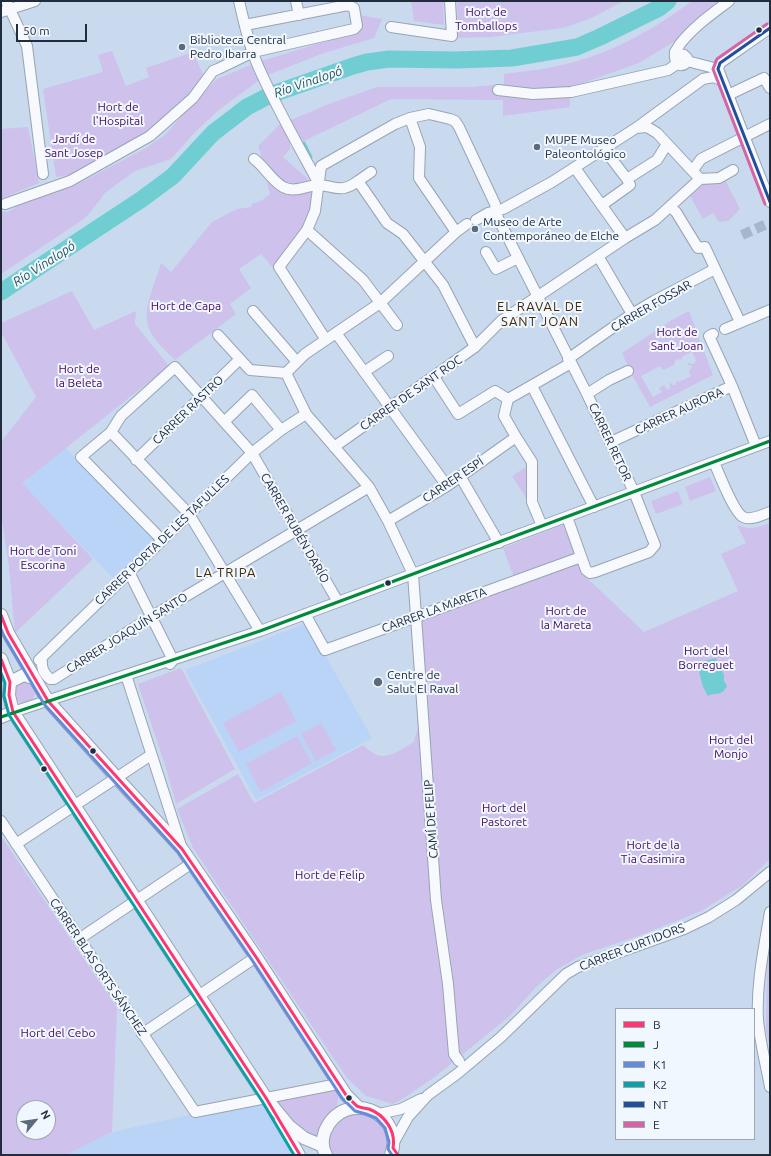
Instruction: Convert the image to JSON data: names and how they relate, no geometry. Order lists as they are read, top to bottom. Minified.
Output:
{"streets":{"street":["CARRER FOSSAR","CARRER DE SANT ROC","CARRER RASTRO","CARRER AURORA","CARRER RETOR","CARRER ESPÍ","CARRER RUBÉN DARÍO","CARRER PORTA DE LES TAFULLES","CARRER LA MARETA","CARRER JOAQUÍN SANTO","CAMÍ DE FELIP","CARRER CURTIDORS","CARRER BLAS ORTS SÁNCHEZ"]},"crossings":[["CARRER FOSSAR","CARRER RETOR"],["CARRER DE SANT ROC","CARRER RETOR"],["CARRER RASTRO","CARRER RUBÉN DARÍO"],["CARRER AURORA","CARRER RETOR"],["CARRER RETOR","CARRER LA MARETA"],["CARRER RUBÉN DARÍO","CARRER PORTA DE LES TAFULLES"],["CARRER RUBÉN DARÍO","CARRER JOAQUÍN SANTO"],["CARRER PORTA DE LES TAFULLES","CARRER JOAQUÍN SANTO"],["CARRER LA MARETA","CAMÍ DE FELIP"]],"districts":["EL RAVAL DE SANT JOAN","LA TRIPA"],"water":["Río Vinalopó"],"parks":["Hort de Tomballops","Hort de l'Hospital","Jardí de Sant Josep","Hort de Capa","Hort de Sant Joan","Hort de la Beleta","Hort de Toni Escorina","Hort de la Mareta","Hort del Borreguet","Hort del Monjo","Hort del Pastoret","Hort de la Tia Casimira","Hort de Felip","Hort del Cebo"],"places":["Biblioteca Central Pedro Ibarra","MUPE Museo Paleontológico","Museo de Arte Contemporáneo de Elche","Centre de Salut El Raval"],"lines":["transit line E","transit line NT","transit line J","transit line B","transit line K1","transit line K2"],"legend":["B","J","K1","K2","NT","E"],"scale_bar":"50 m","north":"top right"}
